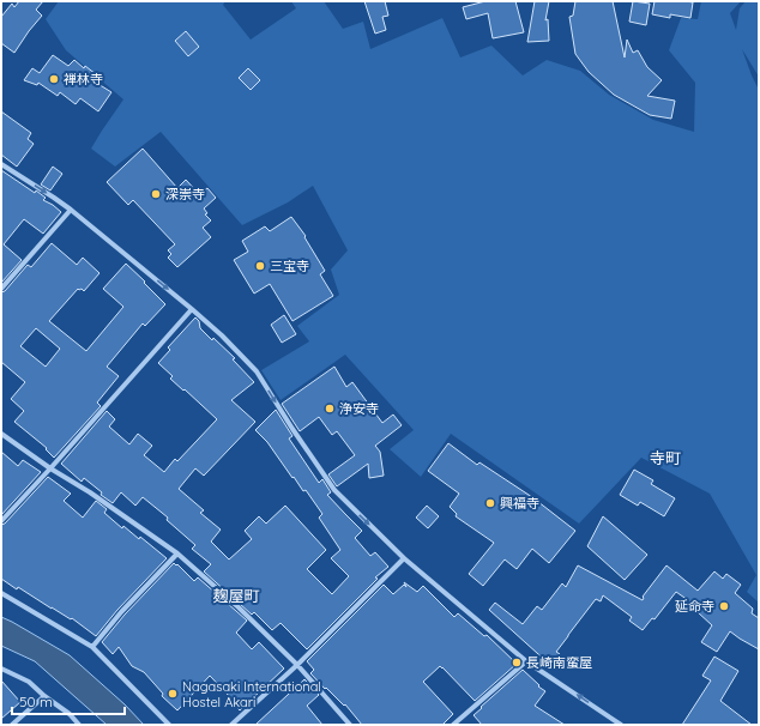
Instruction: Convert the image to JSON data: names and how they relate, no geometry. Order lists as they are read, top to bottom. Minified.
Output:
{"districts":["寺町","麹屋町"],"places":["禅林寺","深崇寺","三宝寺","浄安寺","興福寺","延命寺","長崎南蛮屋","Nagasaki International Hostel Akari"],"scale_bar":"50 m"}
